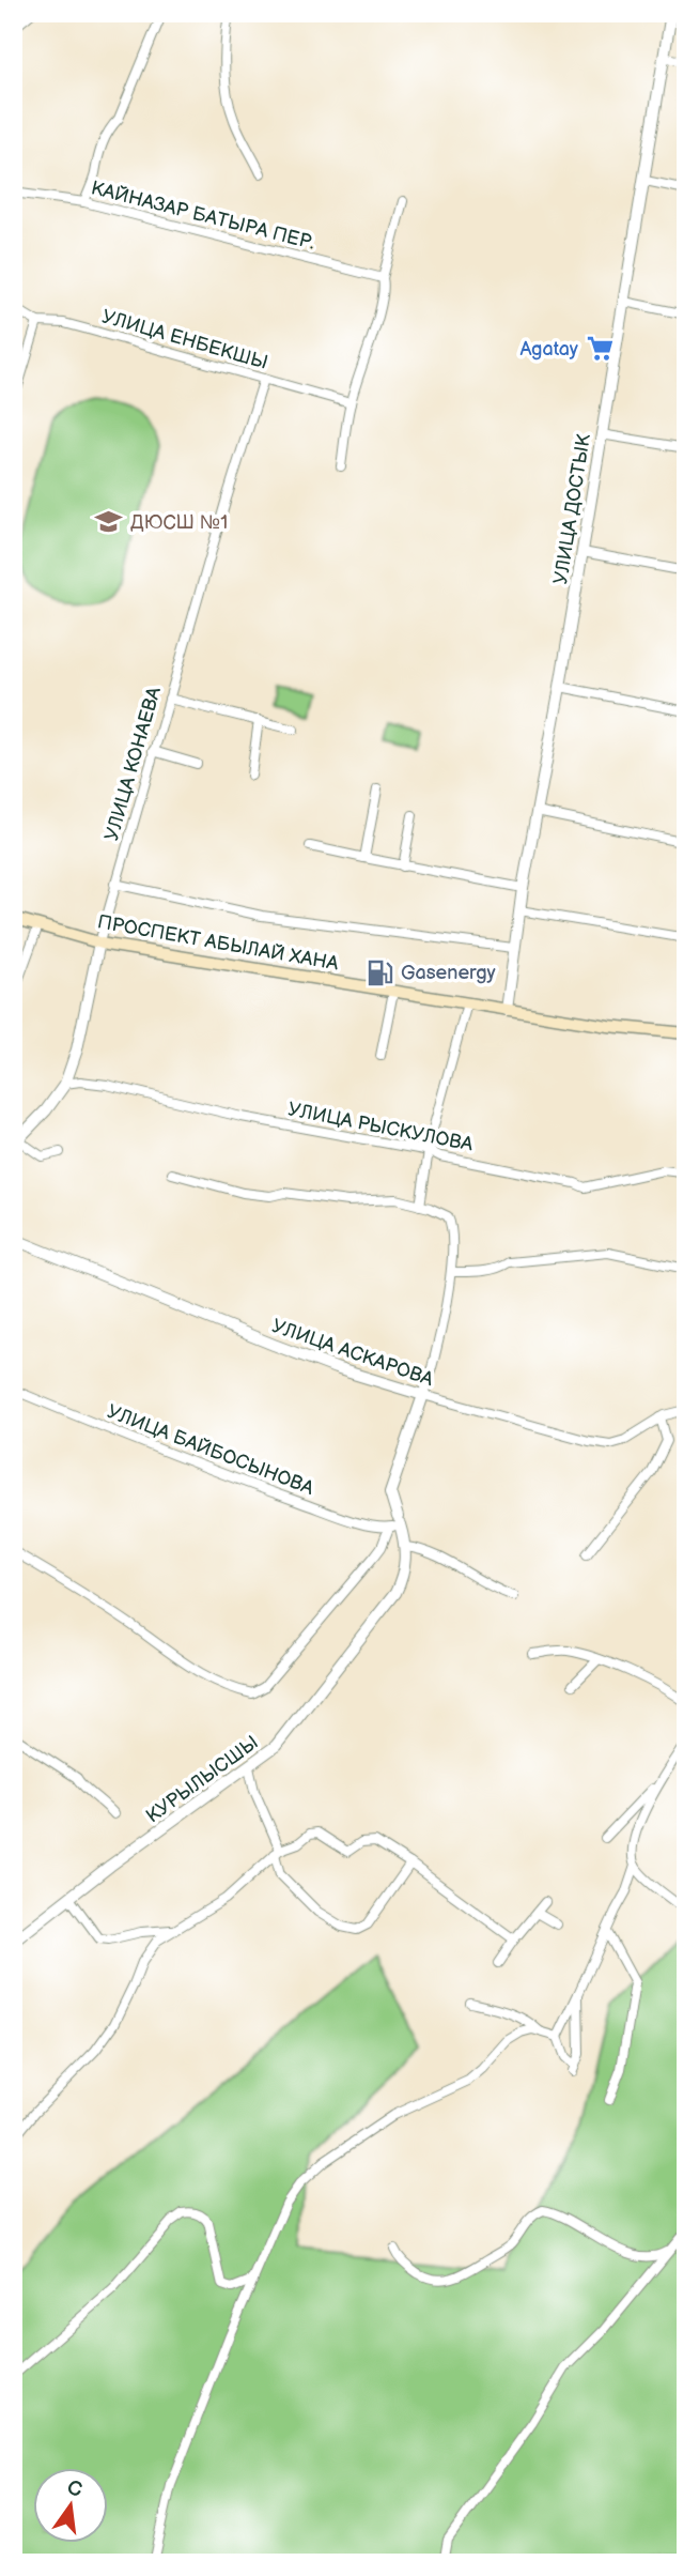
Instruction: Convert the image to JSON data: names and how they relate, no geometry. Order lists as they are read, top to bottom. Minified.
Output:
{"streets":{"main road":["ПРОСПЕКТ АБЫЛАЙ ХАНА"],"street":["КАЙНАЗАР БАТЫРА ПЕР.","УЛИЦА ЕНБЕКШЫ","УЛИЦА ДОСТЫК","УЛИЦА КОНАЕВА","УЛИЦА РЫСКУЛОВА","УЛИЦА АСКАРОВА","УЛИЦА БАЙБОСЫНОВА","КУРЫЛЫСШЫ"]},"crossings":[["УЛИЦА ЕНБЕКШЫ","УЛИЦА КОНАЕВА"],["УЛИЦА ДОСТЫК","ПРОСПЕКТ АБЫЛАЙ ХАНА"],["УЛИЦА КОНАЕВА","ПРОСПЕКТ АБЫЛАЙ ХАНА"],["УЛИЦА КОНАЕВА","УЛИЦА РЫСКУЛОВА"]],"places":{"supermarket":["Agatay"],"school or university":["ДЮСШ №1"],"fuel station":["Gasenergy"]},"north":"top"}
